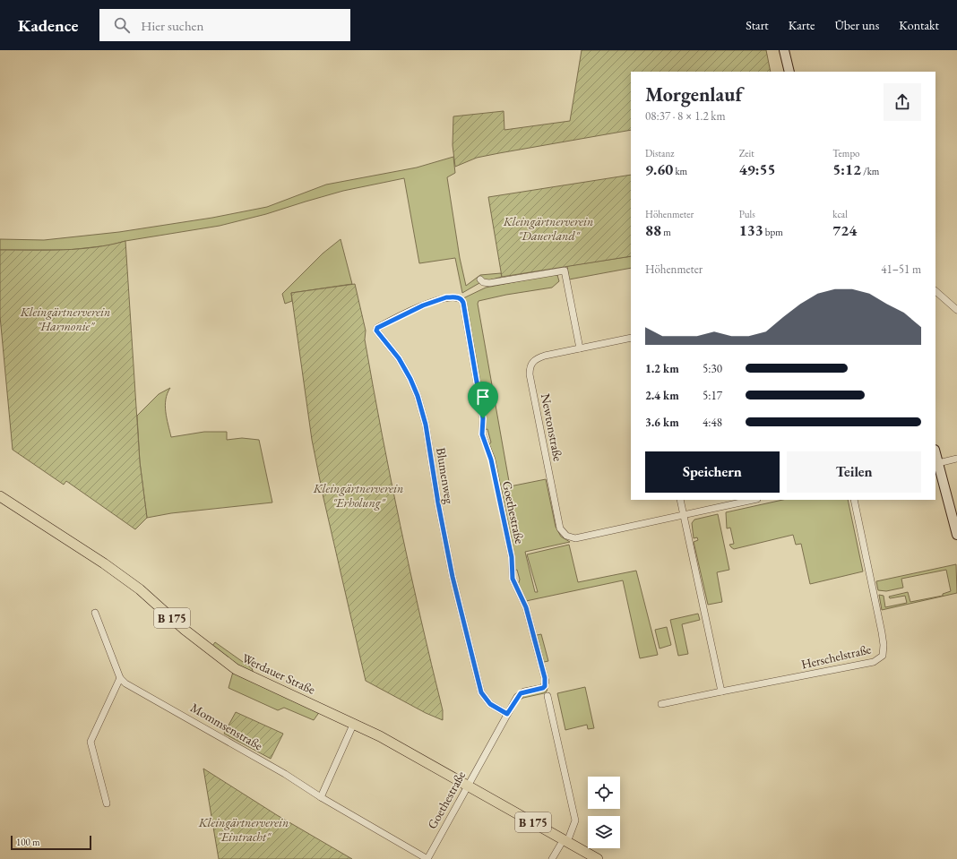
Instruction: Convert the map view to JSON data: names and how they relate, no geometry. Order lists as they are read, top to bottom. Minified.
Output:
{"streets":{"main road":["B 175","Werdauer Straße"],"street":["Newtonstraße","Blumenweg","Goethestraße","Herschelstraße","Mommsenstraße"]},"crossings":[["Blumenweg","Goethestraße"],["Goethestraße","Werdauer Straße"],["Goethestraße","Mommsenstraße"]],"parks":["Kleingärtnerverein \"Dauerland\"","Kleingärtnerverein \"Harmonie\"","Kleingärtnerverein \"Erholung\"","Kleingärtnerverein \"Eintracht\""],"scale_bar":"100 m","page":{"header":"Kadence","search":"Hier suchen","nav":["Start","Karte","Über uns","Kontakt"],"heading":["Morgenlauf","08:37 · 8 × 1.2 km"],"stats":[["Distanz","9.60 km"],["Zeit","49:55"],["Tempo","5:12 /km"],["Höhenmeter","88 m"],["Puls","133 bpm"],["kcal","724"]],"chart":["Höhenmeter","41–51 m"],"list":[{"name":"1.2 km","note":"5:30"},{"name":"2.4 km","note":"5:17"},{"name":"3.6 km","note":"4:48"}],"buttons":["Speichern","Teilen"],"scale":"100 m"}}
